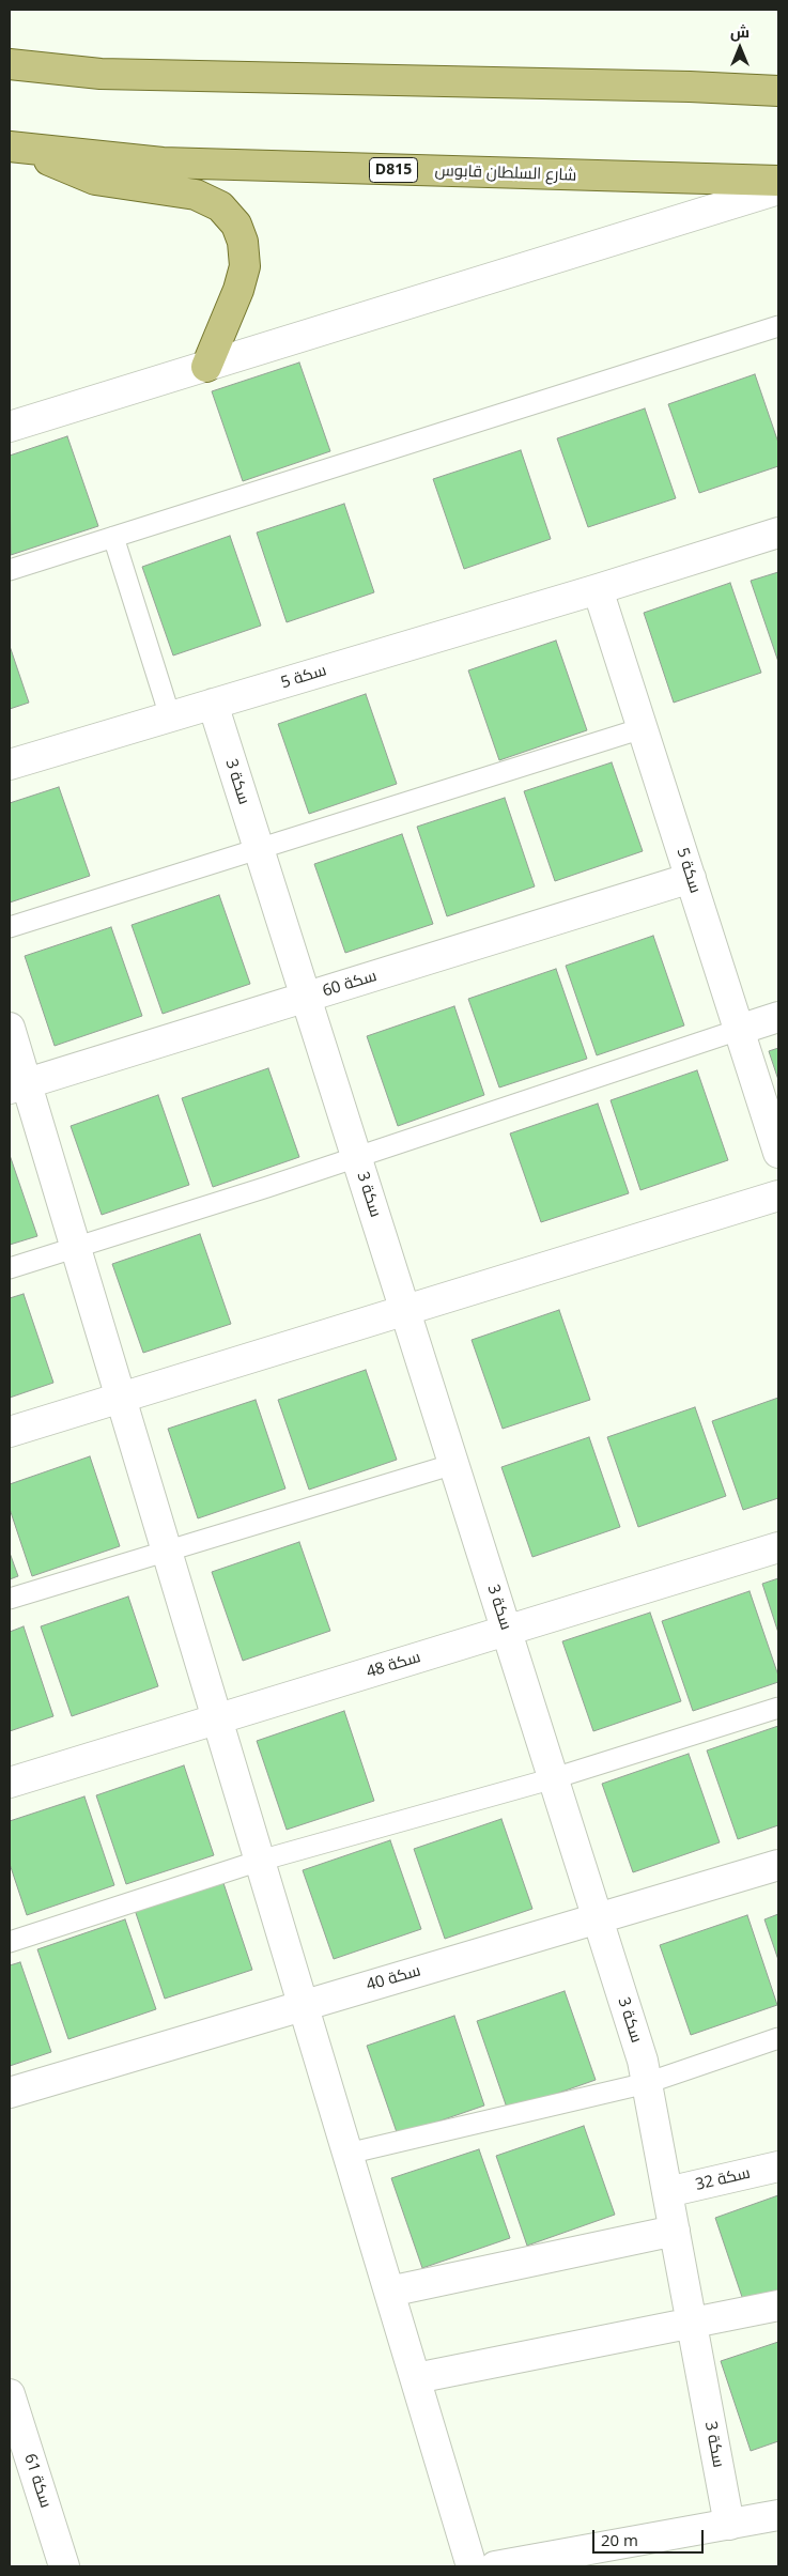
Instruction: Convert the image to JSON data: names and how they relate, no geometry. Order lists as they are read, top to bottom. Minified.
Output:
{"streets":{"main road":["D815","شارع السلطان قابوس"],"street":["سكة 5","سكة 3","سكة 60","سكة 48","سكة 40","سكة 32","سكة 61"]},"crossings":[["سكة 5","سكة 3"],["سكة 5","سكة 60"],["سكة 3","سكة 60"],["سكة 3","سكة 48"],["سكة 3","سكة 40"],["سكة 3","سكة 32"]],"scale_bar":"20 m","north":"top"}
